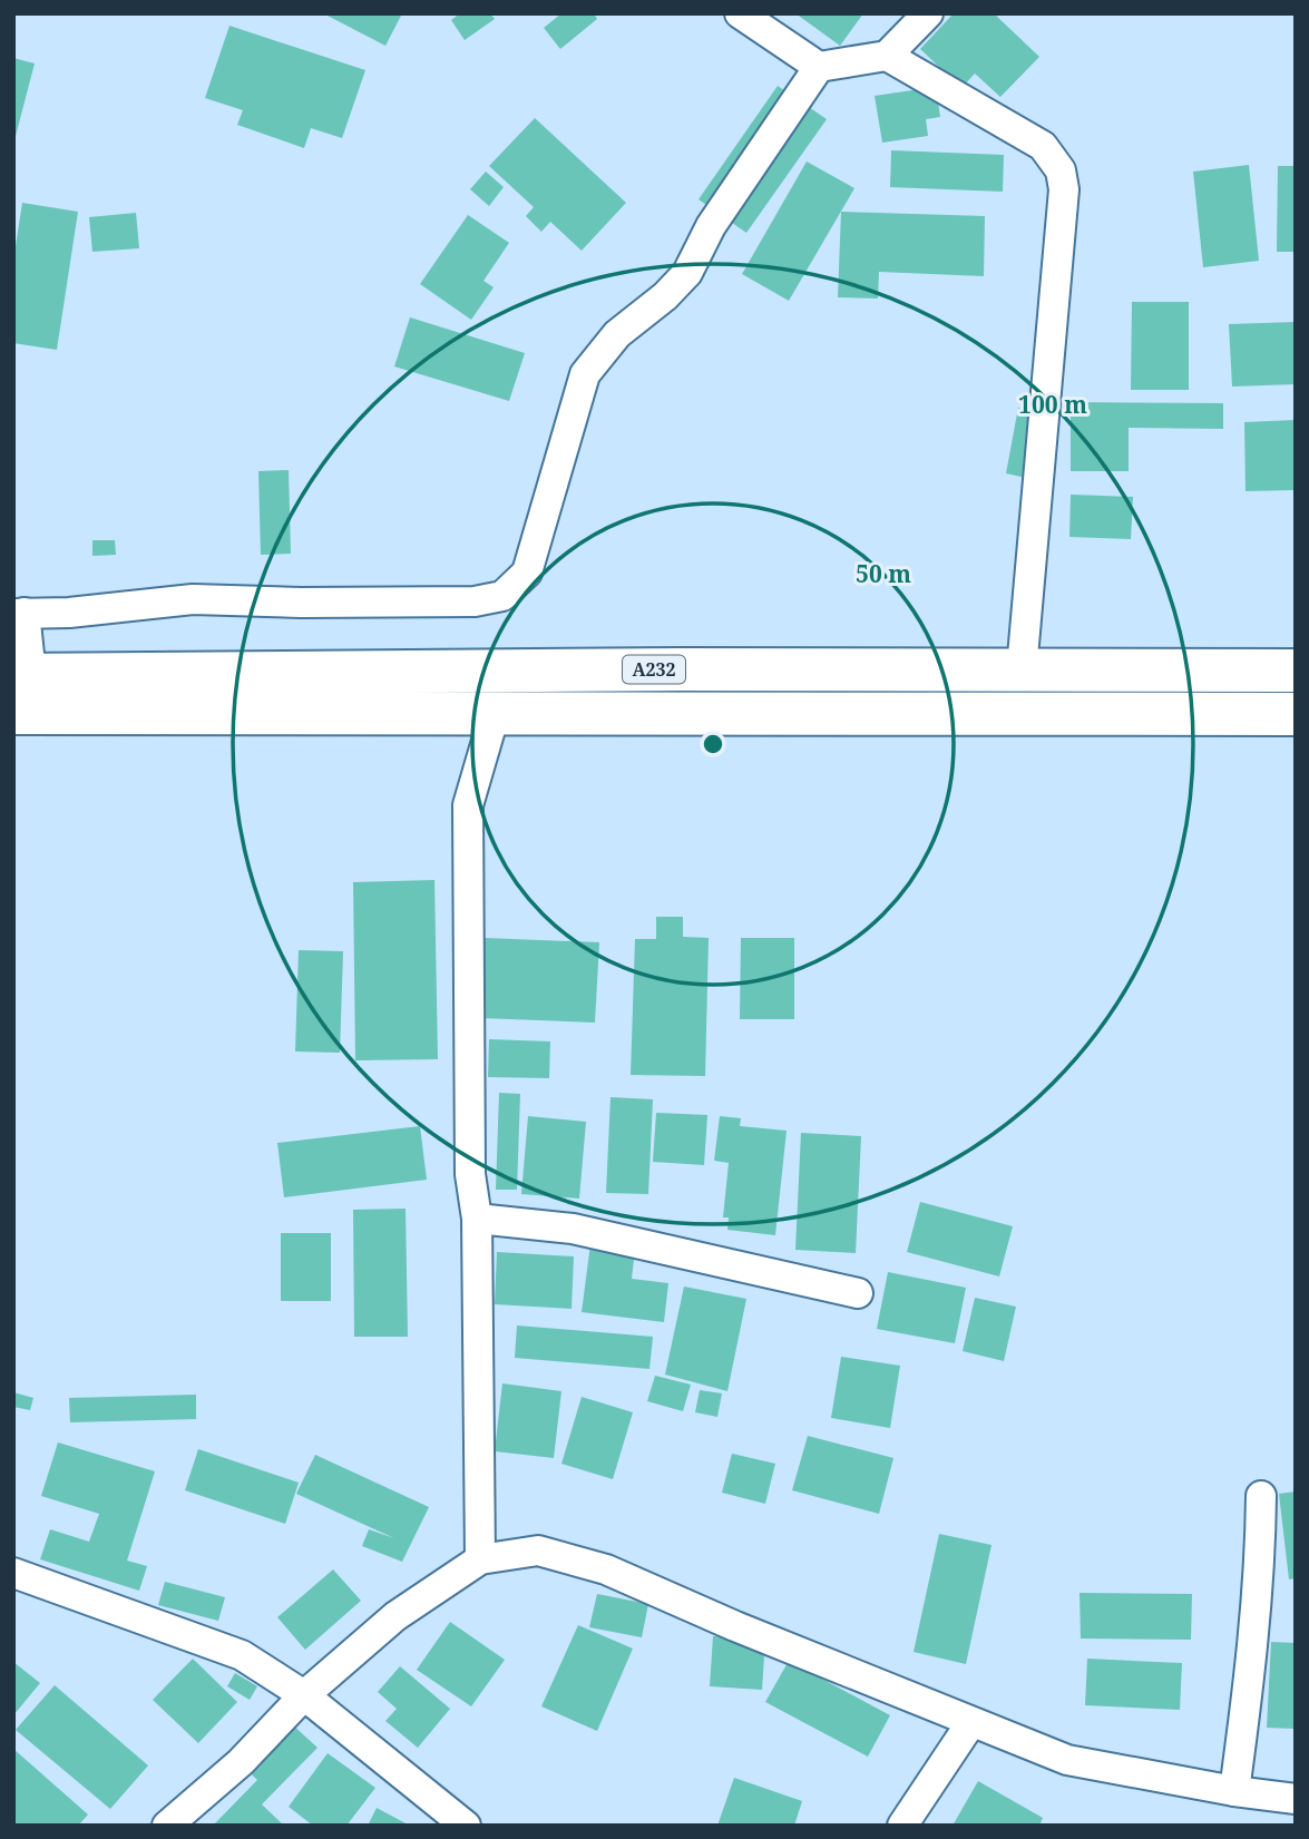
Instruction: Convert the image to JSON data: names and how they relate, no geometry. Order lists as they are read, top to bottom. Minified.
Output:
{"streets":{"highway":["A232"]},"rings":["100 m","50 m"]}
